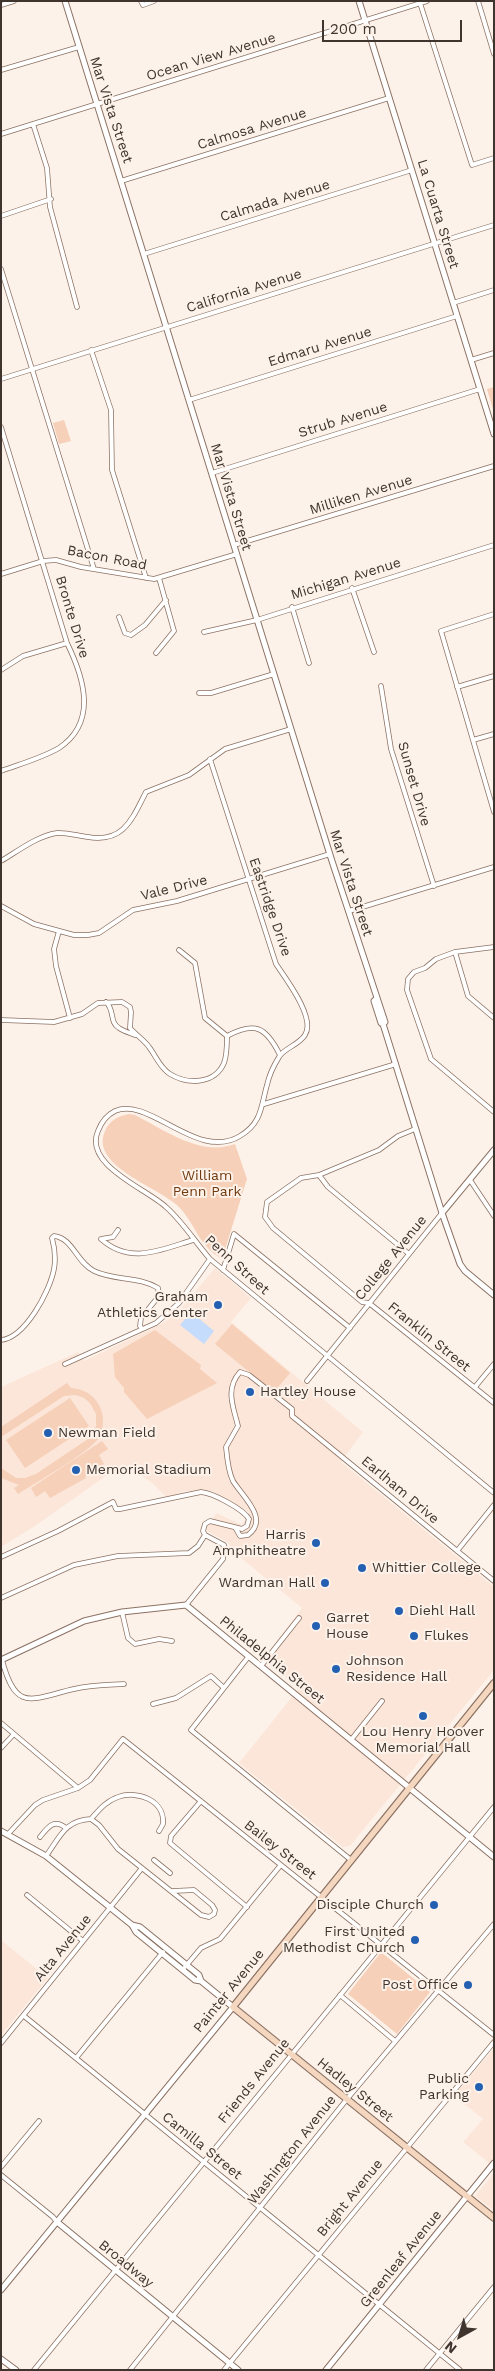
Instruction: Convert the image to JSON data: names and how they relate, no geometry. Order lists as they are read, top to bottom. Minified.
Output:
{"streets":{"main road":["Painter Avenue","Hadley Street"],"street":["Ocean View Avenue","Mar Vista Street","Calmosa Avenue","Calmada Avenue","La Cuarta Street","California Avenue","Edmaru Avenue","Strub Avenue","Milliken Avenue","Bacon Road","Michigan Avenue","Bronte Drive","Sunset Drive","Vale Drive","Eastridge Drive","College Avenue","Penn Street","Franklin Street","Earlham Drive","Philadelphia Street","Bailey Street","Alta Avenue","Friends Avenue","Camilla Street","Washington Avenue","Bright Avenue","Greenleaf Avenue","Broadway"]},"crossings":[["Ocean View Avenue","Mar Vista Street"],["Ocean View Avenue","La Cuarta Street"],["Mar Vista Street","Calmosa Avenue"],["Mar Vista Street","Calmada Avenue"],["Mar Vista Street","California Avenue"],["Mar Vista Street","Edmaru Avenue"],["Mar Vista Street","Strub Avenue"],["Mar Vista Street","Milliken Avenue"],["Mar Vista Street","Bacon Road"],["Mar Vista Street","Michigan Avenue"],["Mar Vista Street","Vale Drive"],["Mar Vista Street","College Avenue"],["Calmosa Avenue","La Cuarta Street"],["Calmada Avenue","La Cuarta Street"],["La Cuarta Street","California Avenue"],["La Cuarta Street","Edmaru Avenue"],["La Cuarta Street","Strub Avenue"],["Bacon Road","Bronte Drive"],["Vale Drive","Eastridge Drive"],["College Avenue","Penn Street"],["College Avenue","Franklin Street"],["Philadelphia Street","Painter Avenue"],["Philadelphia Street","Friends Avenue"],["Bailey Street","Painter Avenue"],["Bailey Street","Friends Avenue"],["Bailey Street","Washington Avenue"],["Alta Avenue","Hadley Street"],["Alta Avenue","Camilla Street"],["Painter Avenue","Hadley Street"],["Painter Avenue","Camilla Street"],["Painter Avenue","Broadway"],["Friends Avenue","Hadley Street"],["Friends Avenue","Camilla Street"],["Friends Avenue","Broadway"],["Hadley Street","Washington Avenue"],["Hadley Street","Bright Avenue"],["Hadley Street","Greenleaf Avenue"],["Camilla Street","Washington Avenue"],["Camilla Street","Bright Avenue"],["Camilla Street","Greenleaf Avenue"],["Washington Avenue","Broadway"],["Bright Avenue","Broadway"]],"parks":["William Penn Park"],"places":["Graham Athletics Center","Hartley House","Newman Field","Memorial Stadium","Harris Amphitheatre","Whittier College","Wardman Hall","Diehl Hall","Garret House","Flukes","Johnson Residence Hall","Lou Henry Hoover Memorial Hall","Disciple Church","First United Methodist Church","Post Office","Public Parking"],"scale_bar":"200 m","north":"bottom left"}
